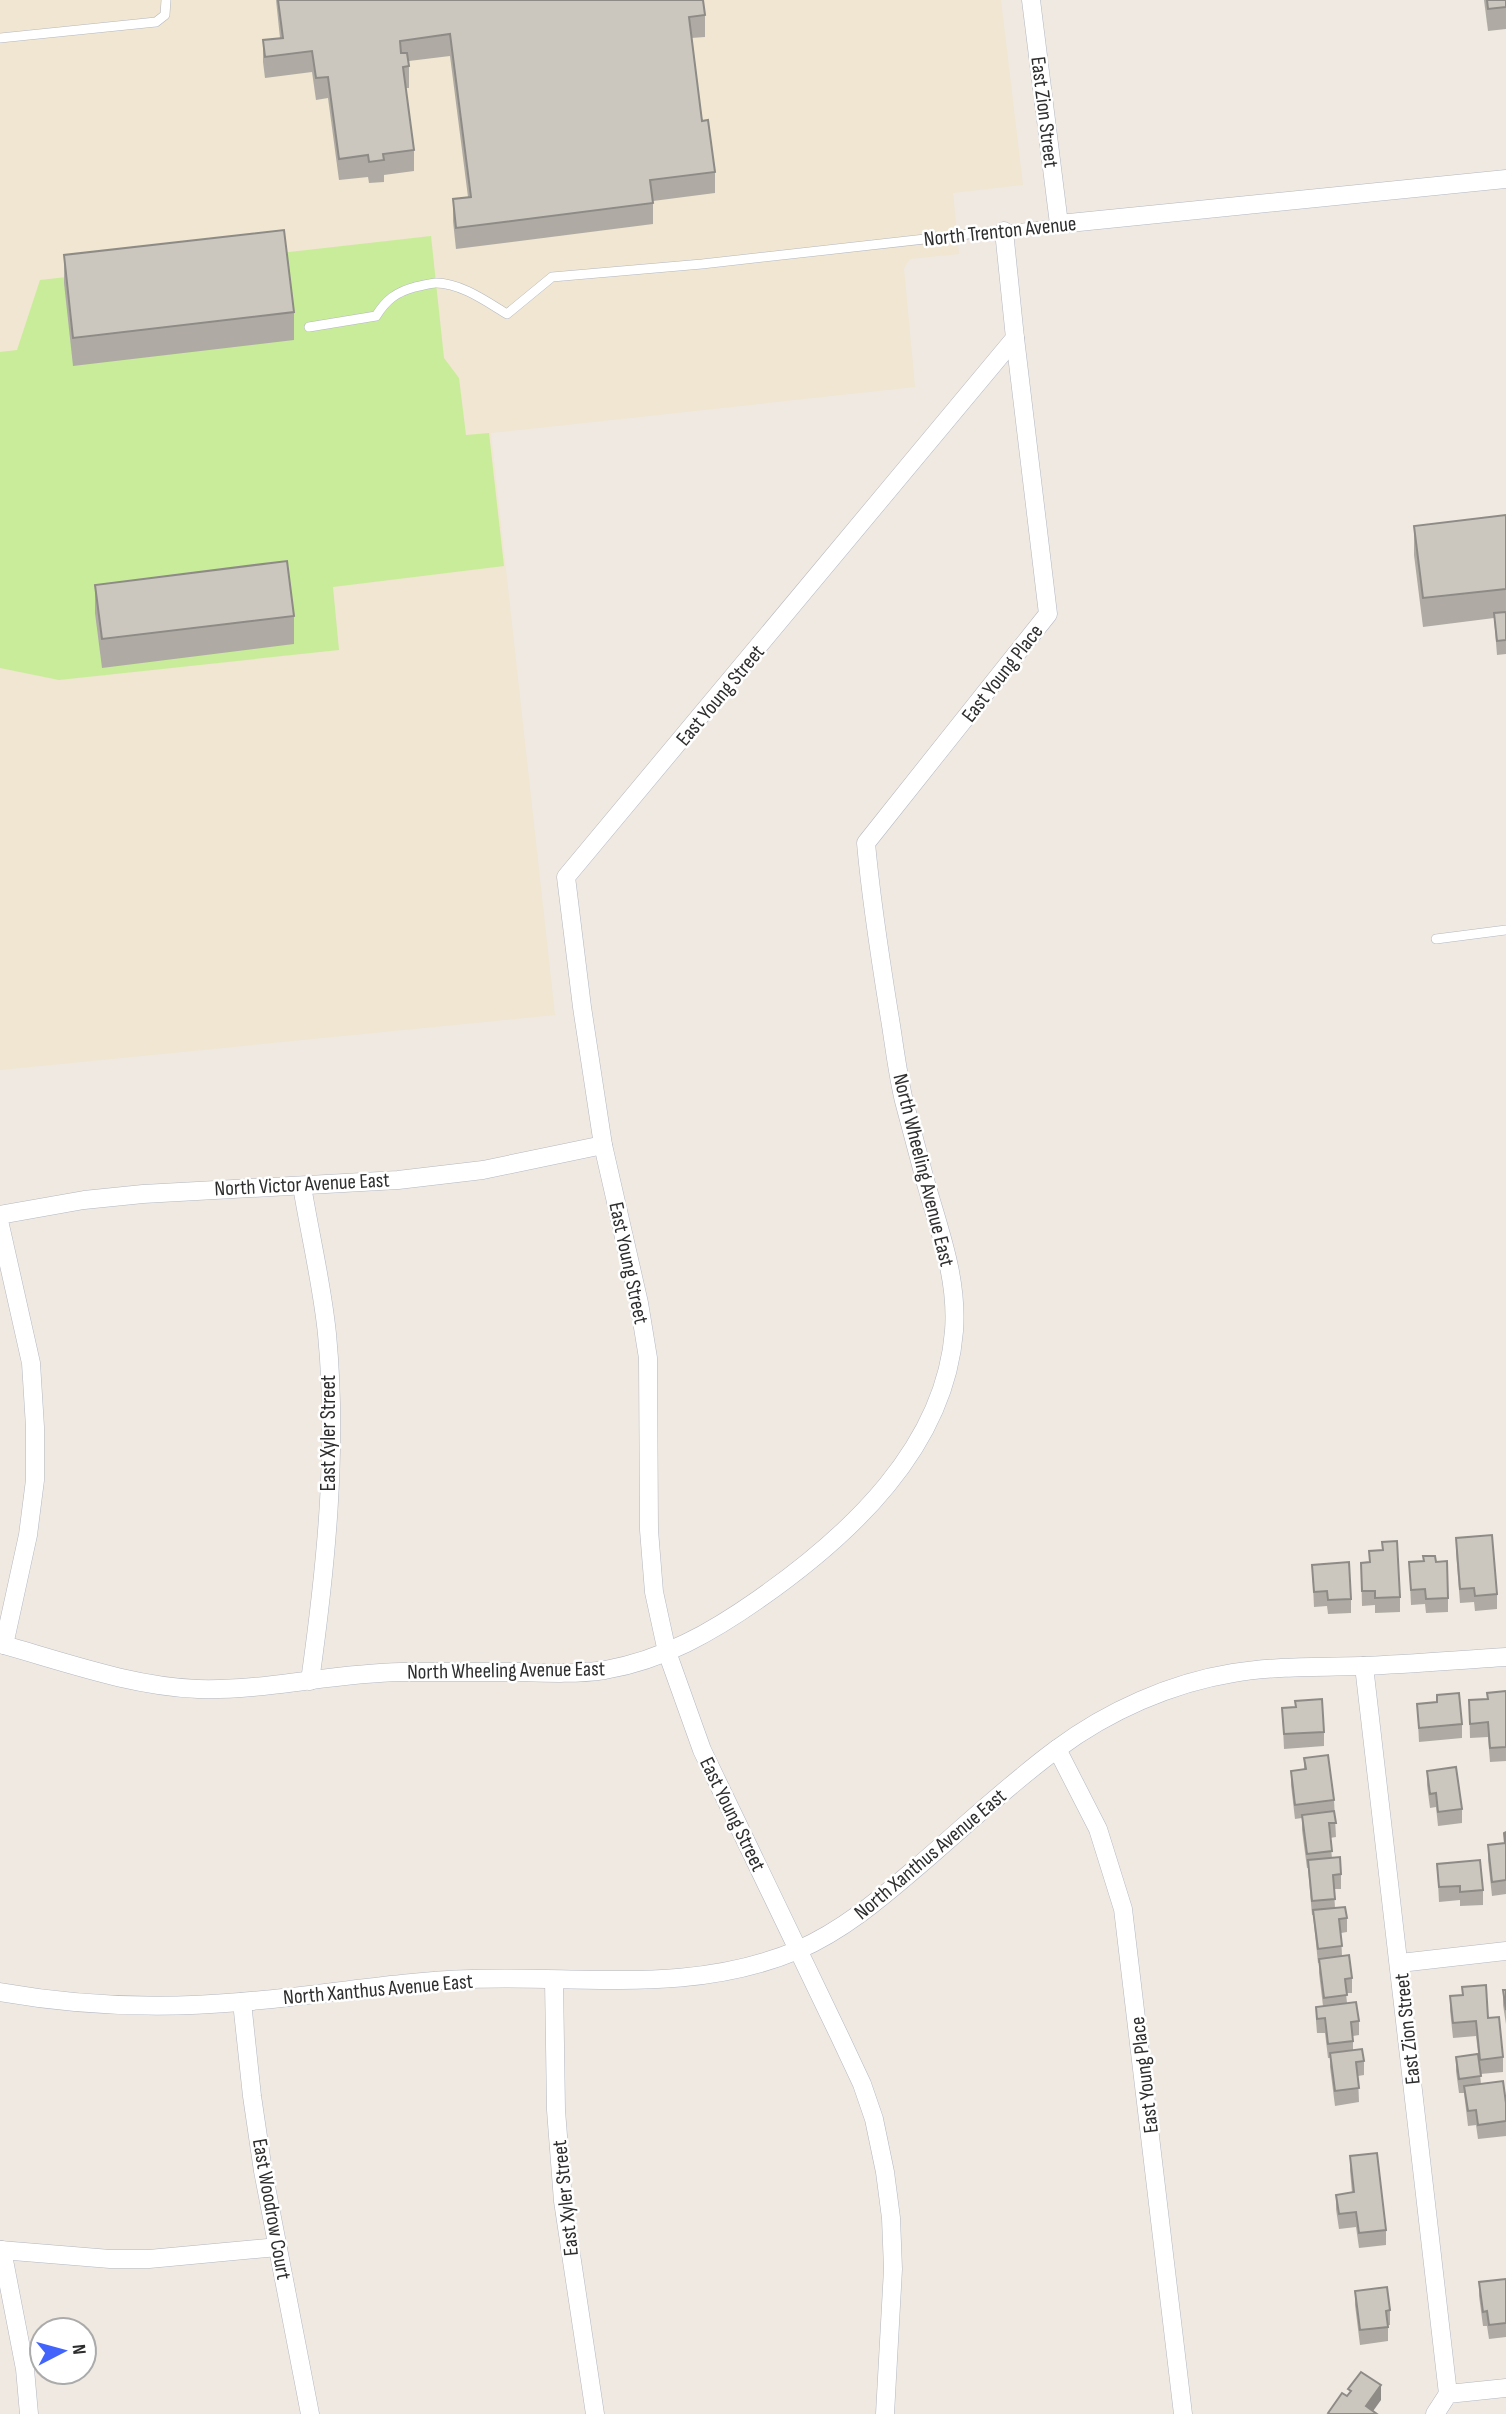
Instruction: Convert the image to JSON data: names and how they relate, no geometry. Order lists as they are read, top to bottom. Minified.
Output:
{"streets":{"street":["East Zion Street","North Trenton Avenue","East Young Place","East Young Street","North Wheeling Avenue East","North Victor Avenue East","East Xyler Street","North Xanthus Avenue East","East Woodrow Court"]},"crossings":[["East Zion Street","North Trenton Avenue"],["East Zion Street","North Xanthus Avenue East"],["East Young Place","East Young Street"],["East Young Place","North Wheeling Avenue East"],["East Young Place","North Xanthus Avenue East"],["East Young Street","North Wheeling Avenue East"],["East Young Street","North Victor Avenue East"],["East Young Street","North Xanthus Avenue East"],["North Wheeling Avenue East","East Xyler Street"],["North Victor Avenue East","East Xyler Street"],["East Xyler Street","North Xanthus Avenue East"],["North Xanthus Avenue East","East Woodrow Court"]],"north":"right"}
